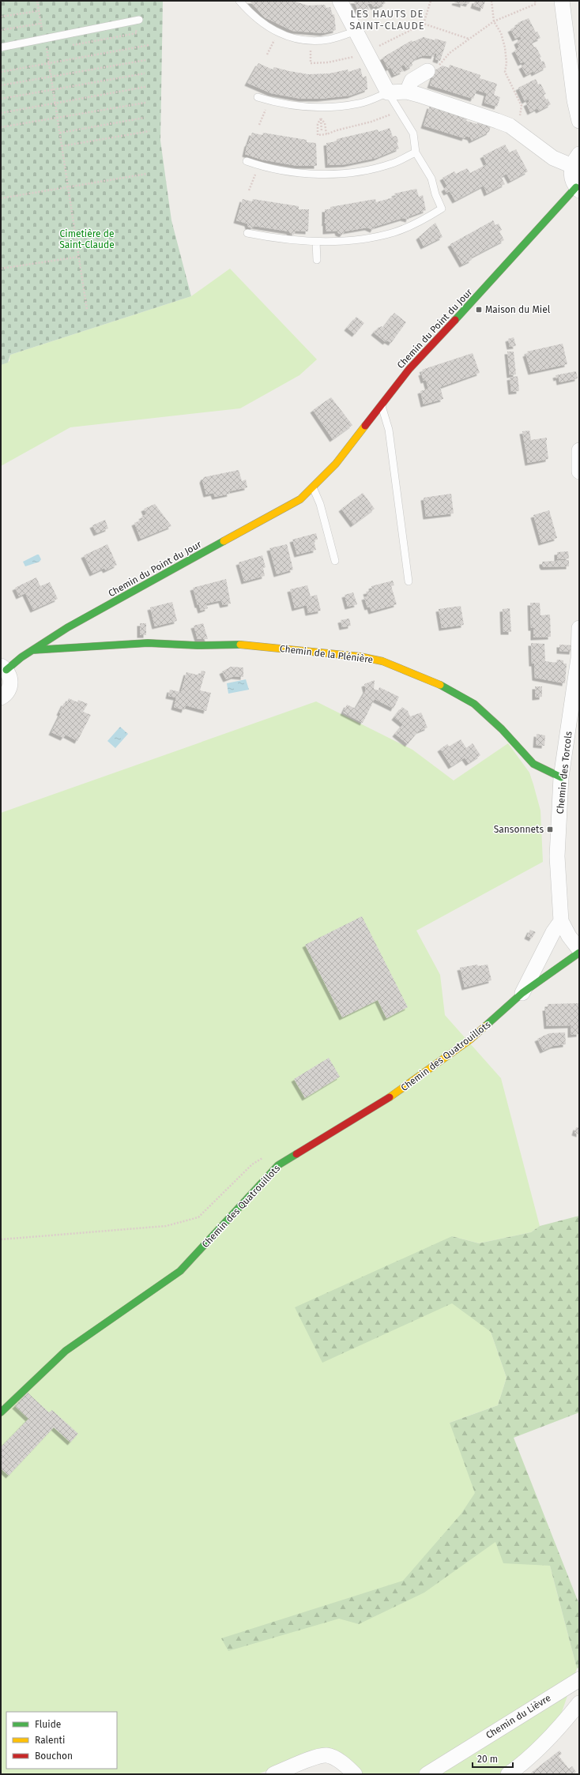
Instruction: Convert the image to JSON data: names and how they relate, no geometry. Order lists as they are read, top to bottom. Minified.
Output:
{"streets":{"street":["Chemin du Point du Jour","Chemin de la Plénière","Chemin des Torcols","Chemin des Quatrouillots","Chemin du Lièvre"]},"crossings":[["Chemin du Point du Jour","Chemin de la Plénière"],["Chemin de la Plénière","Chemin des Torcols"],["Chemin des Torcols","Chemin des Quatrouillots"]],"districts":["LES HAUTS DE SAINT-CLAUDE"],"parks":["Cimetière de Saint-Claude"],"places":{"transit":["Maison du Miel","Sansonnets"]},"legend":["Fluide","Ralenti","Bouchon"],"scale_bar":"20 m"}
